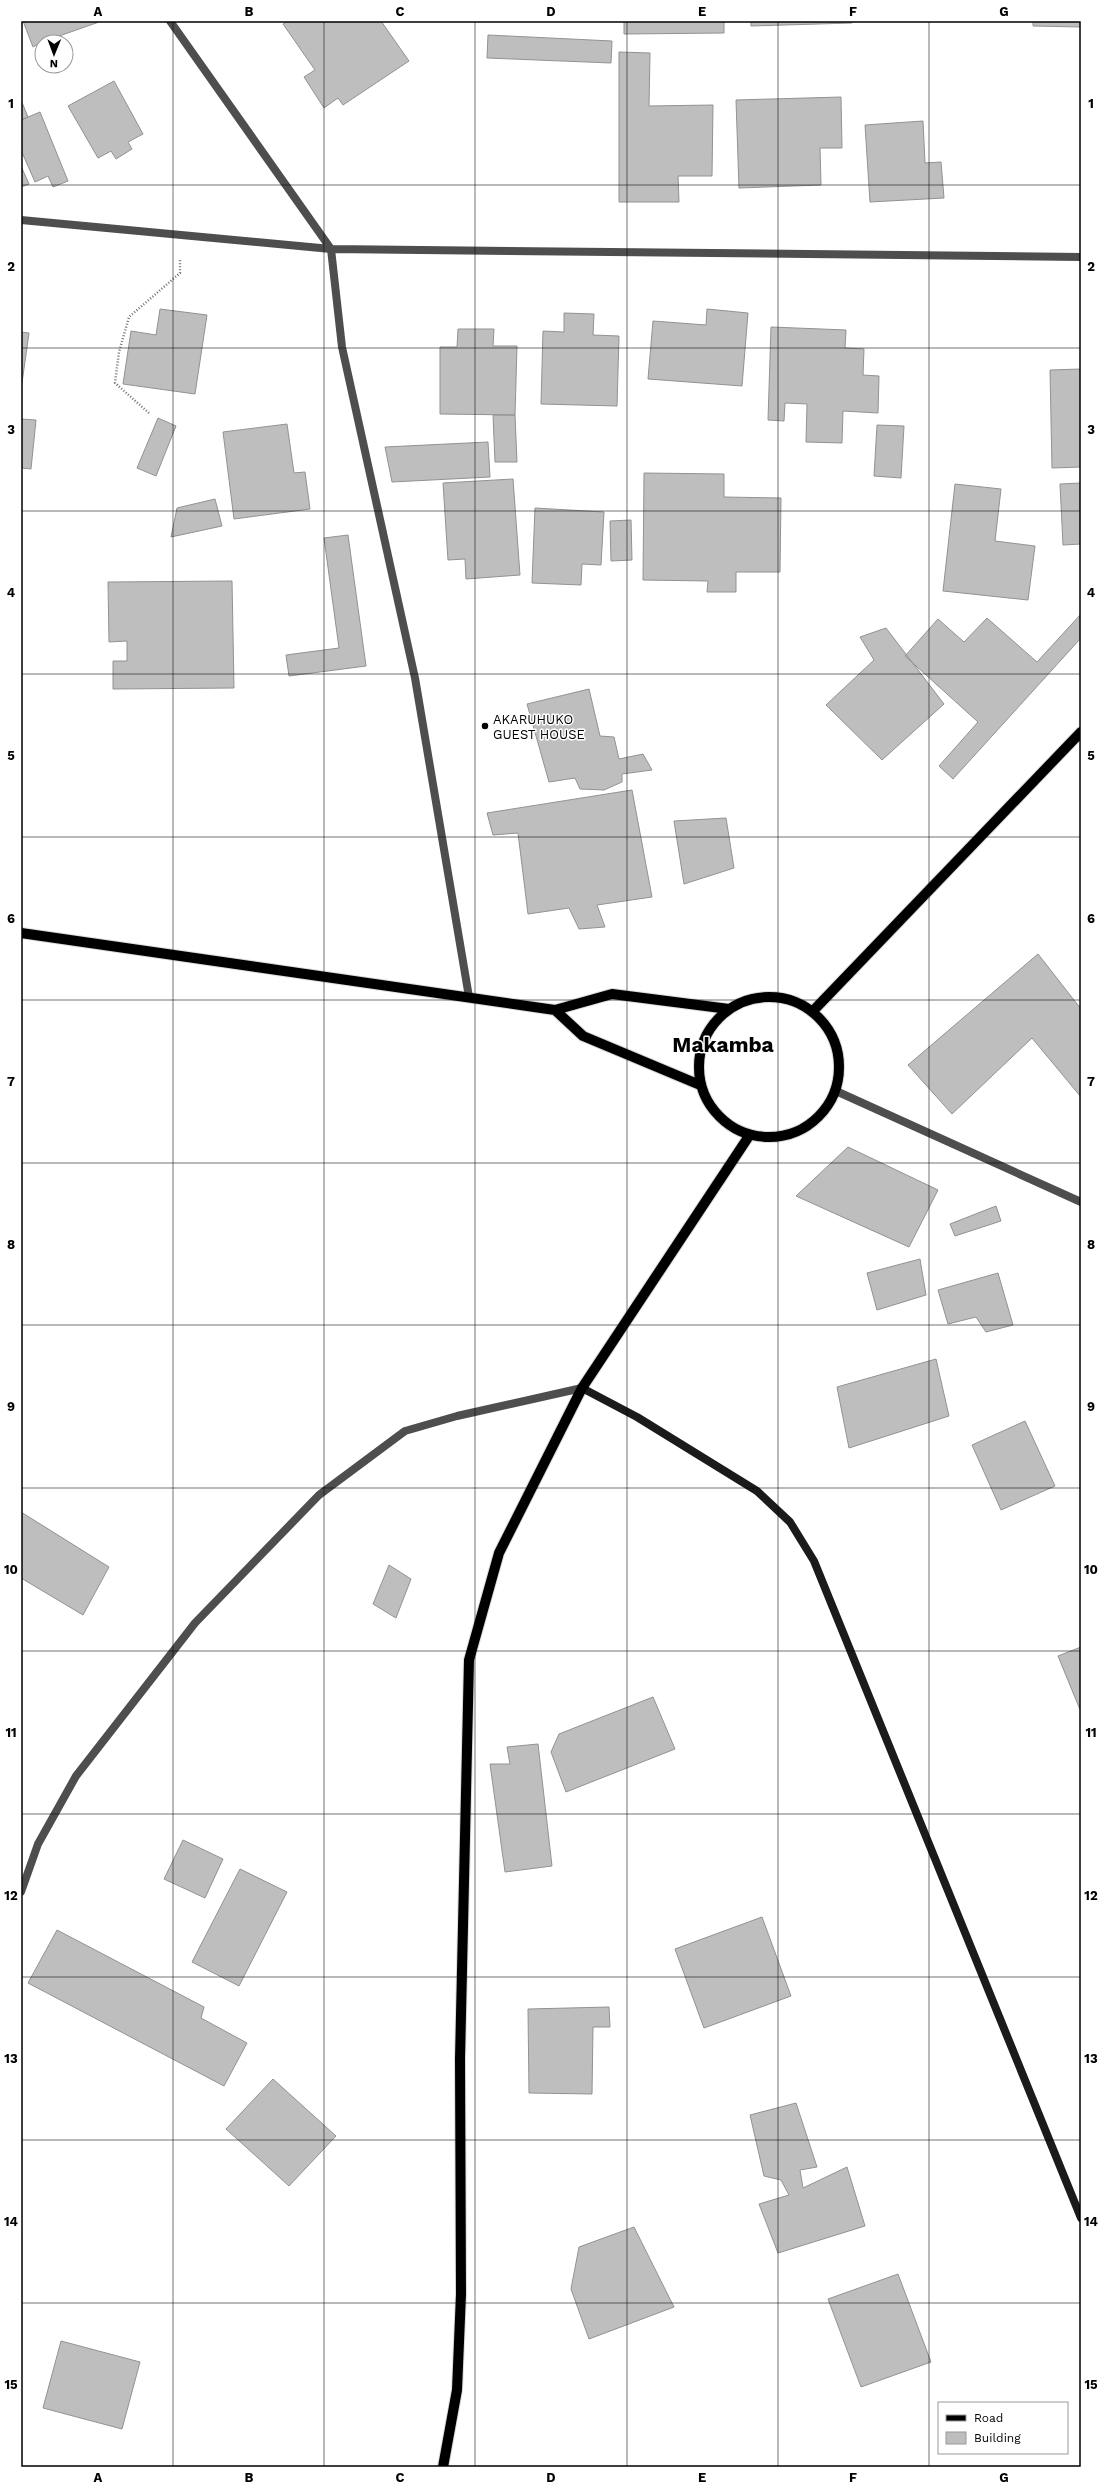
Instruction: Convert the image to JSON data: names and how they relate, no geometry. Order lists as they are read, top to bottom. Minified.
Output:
{"districts":["Makamba"],"places":["AKARUHUKO GUEST HOUSE"],"legend":["Road","Building"],"north":"bottom","grid":{"columns":["A","B","C","D","E","F","G"],"rows":["1","2","3","4","5","6","7","8","9","10","11","12","13","14","15"]}}
